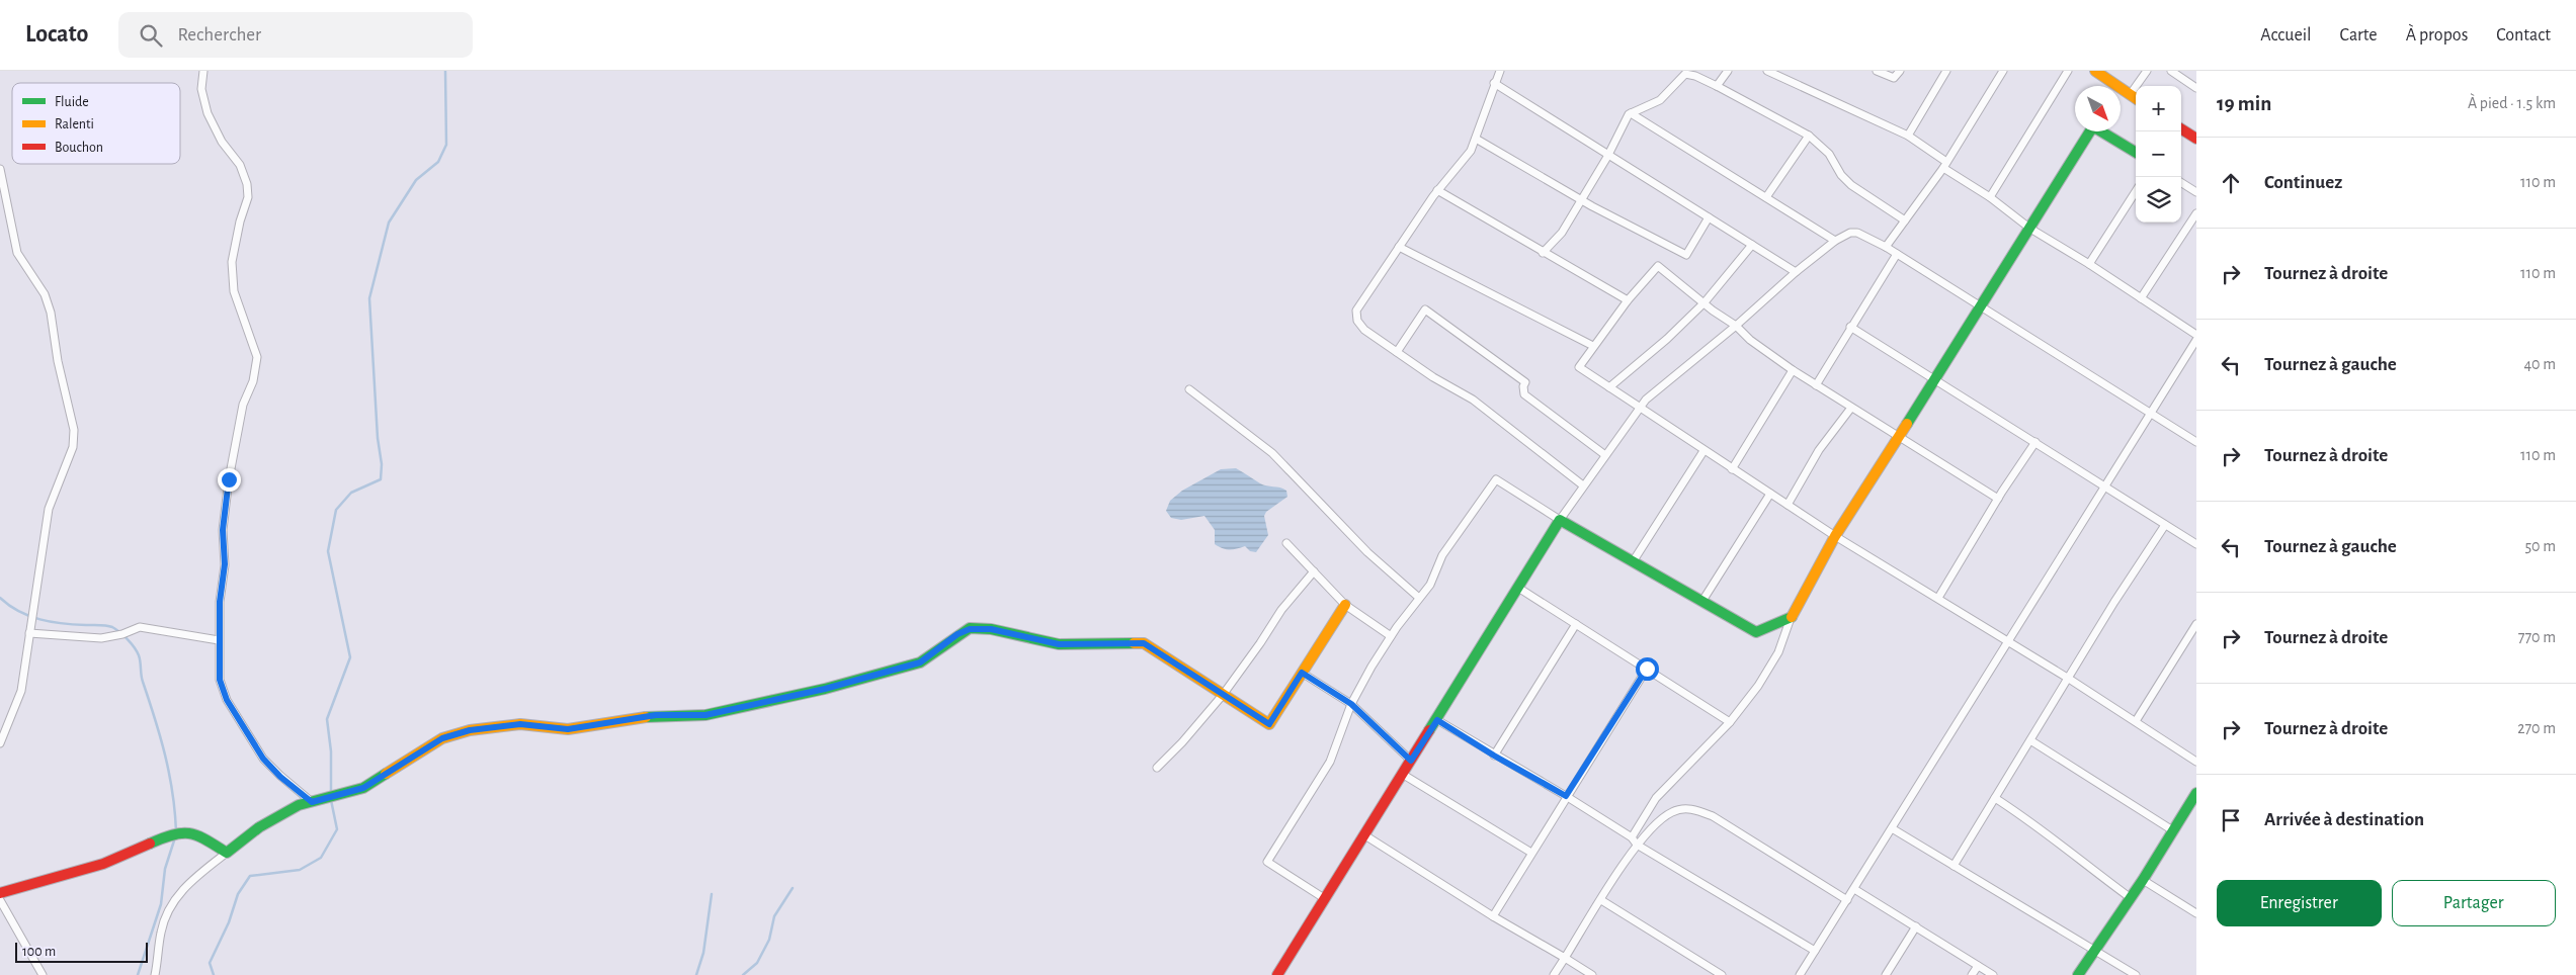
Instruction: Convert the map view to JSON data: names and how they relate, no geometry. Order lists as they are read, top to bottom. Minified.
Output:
{"legend":["Fluide","Ralenti","Bouchon"],"scale_bar":"100 m","north":"bottom right","page":{"header":"Locato","search":"Rechercher","nav":["Accueil","Carte","À propos","Contact"],"heading":["19 min","À pied · 1.5 km"],"map_buttons":["+","−"],"list":[["Continuez","110 m"],["Tournez à droite","110 m"],["Tournez à gauche","40 m"],["Tournez à droite","110 m"],["Tournez à gauche","50 m"],["Tournez à droite","770 m"],["Tournez à droite","270 m"],"Arrivée à destination"],"buttons":["Enregistrer","Partager"],"scale":"100 m"}}
